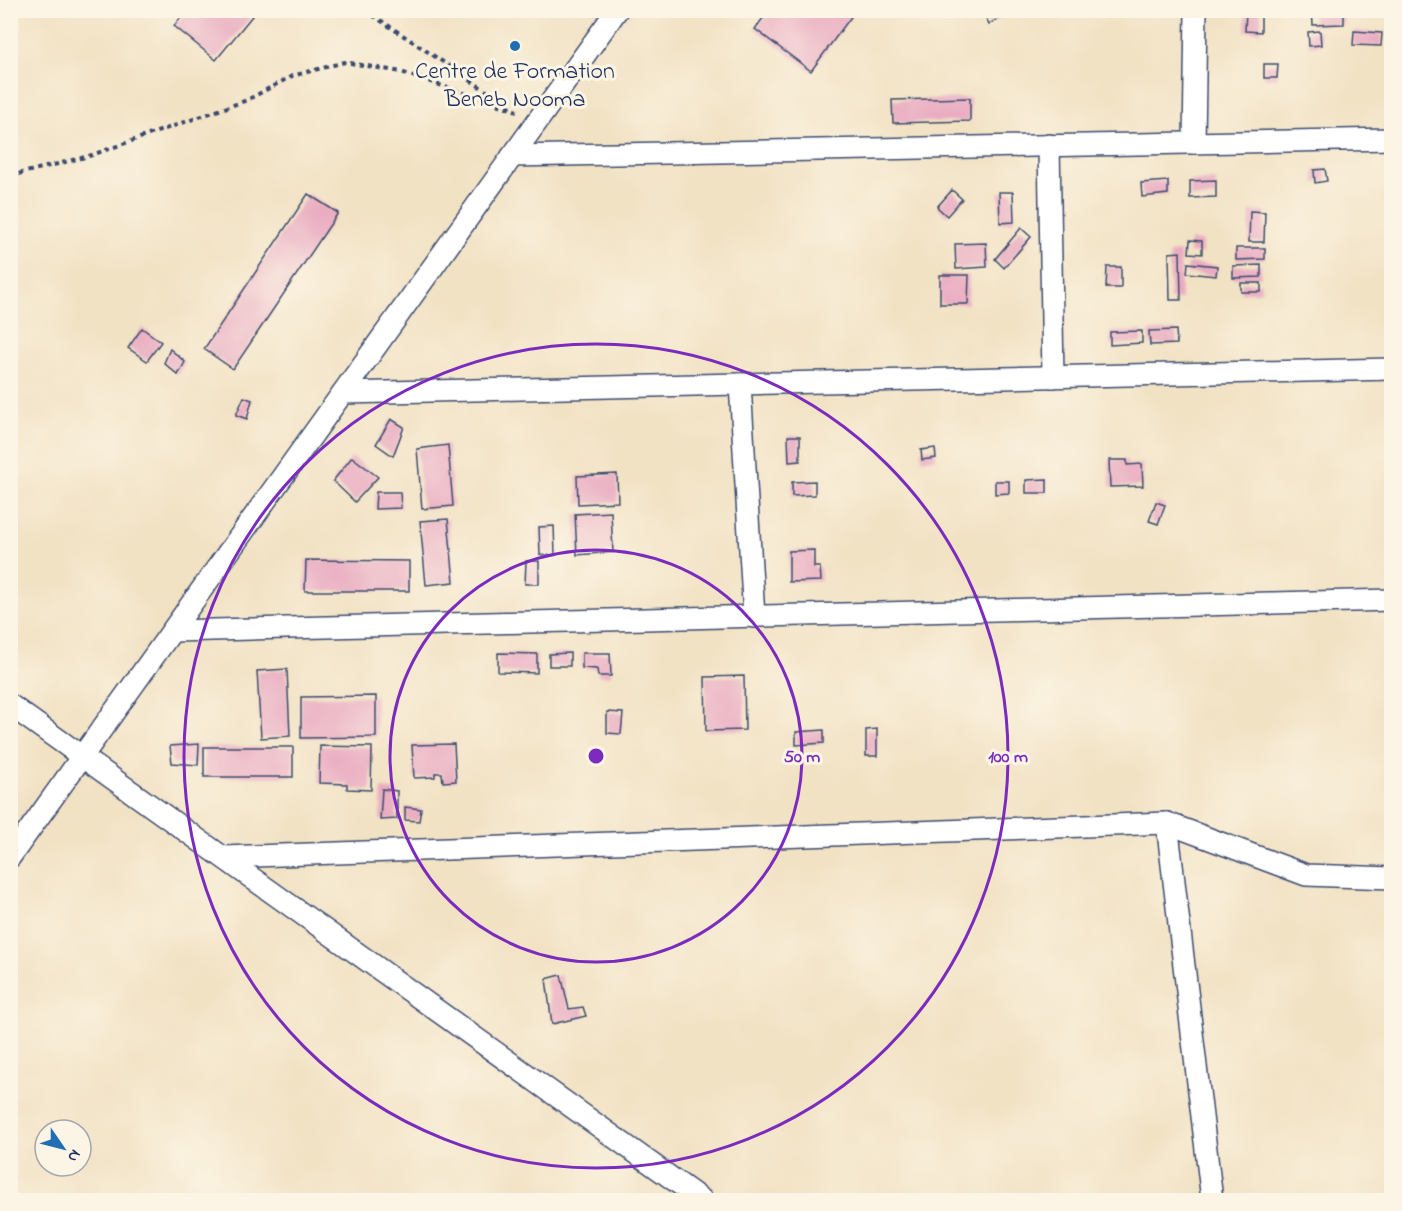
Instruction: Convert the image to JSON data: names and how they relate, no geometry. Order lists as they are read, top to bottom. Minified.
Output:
{"places":["Centre de Formation Beneb Nooma"],"north":"bottom right","rings":["50 m","100 m"]}
